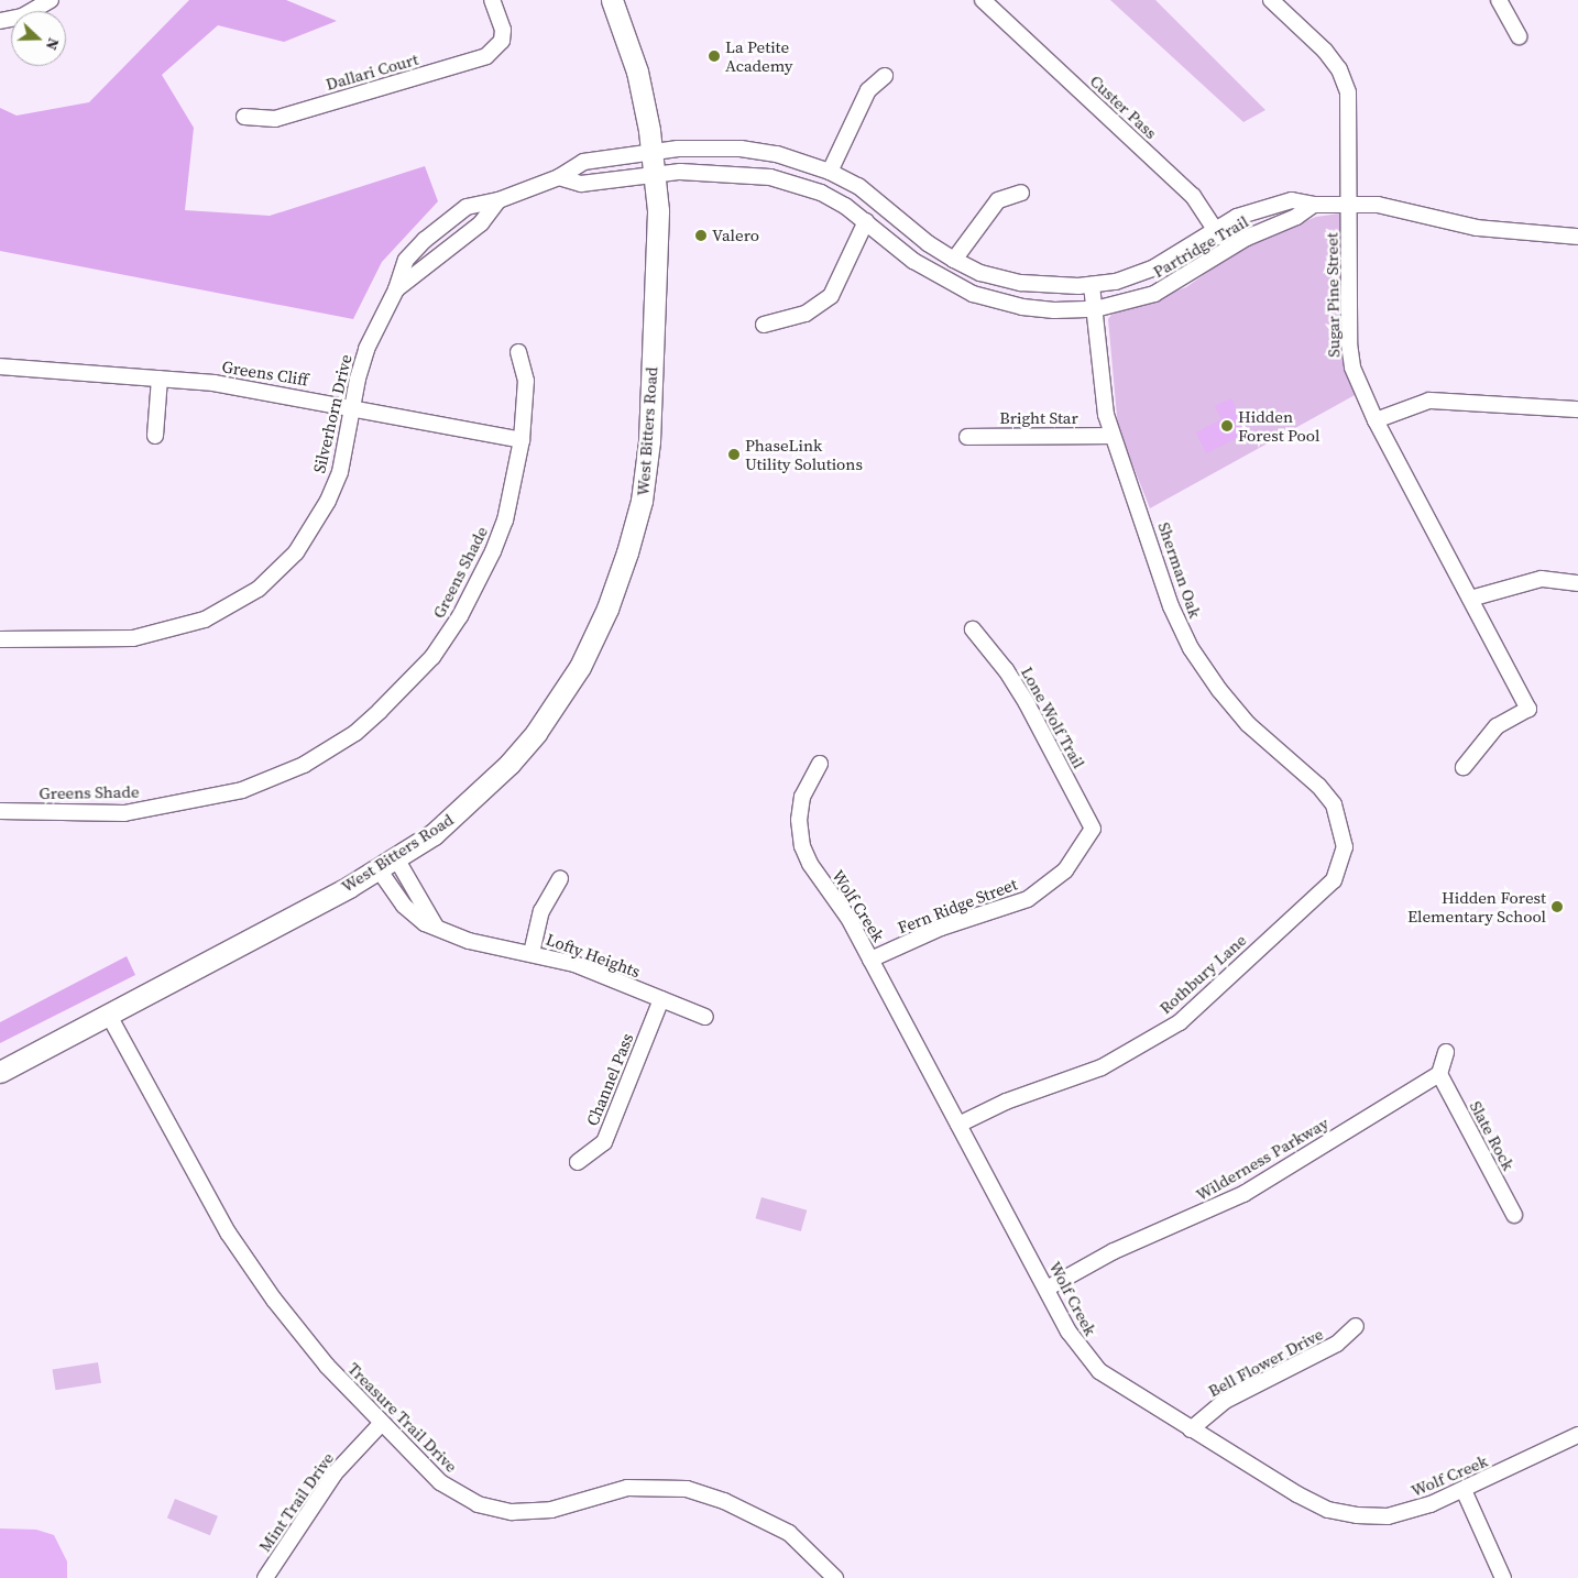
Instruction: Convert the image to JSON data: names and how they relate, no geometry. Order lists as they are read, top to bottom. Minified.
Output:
{"streets":{"main road":["West Bitters Road"],"street":["Dallari Court","Custer Pass","Partridge Trail","Sugar Pine Street","Greens Cliff","Silverhorn Drive","Bright Star","Sherman Oak","Greens Shade","Lone Wolf Trail","Wolf Creek","Fern Ridge Street","Lofty Heights","Rothbury Lane","Channel Pass","Slate Rock","Wilderness Parkway","Bell Flower Drive","Treasure Trail Drive","Mint Trail Drive"]},"crossings":[["Custer Pass","Partridge Trail"],["Partridge Trail","Sugar Pine Street"],["Partridge Trail","Silverhorn Drive"],["Partridge Trail","West Bitters Road"],["Partridge Trail","Sherman Oak"],["Greens Cliff","Silverhorn Drive"],["Greens Cliff","Greens Shade"],["Silverhorn Drive","West Bitters Road"],["Bright Star","Sherman Oak"],["West Bitters Road","Lofty Heights"],["West Bitters Road","Treasure Trail Drive"],["Sherman Oak","Rothbury Lane"],["Lone Wolf Trail","Fern Ridge Street"],["Wolf Creek","Fern Ridge Street"],["Wolf Creek","Rothbury Lane"],["Wolf Creek","Wilderness Parkway"],["Wolf Creek","Bell Flower Drive"],["Lofty Heights","Channel Pass"],["Slate Rock","Wilderness Parkway"],["Treasure Trail Drive","Mint Trail Drive"]],"places":["La Petite Academy","Valero","Hidden Forest Pool","PhaseLink Utility Solutions","Hidden Forest Elementary School"],"north":"right"}
